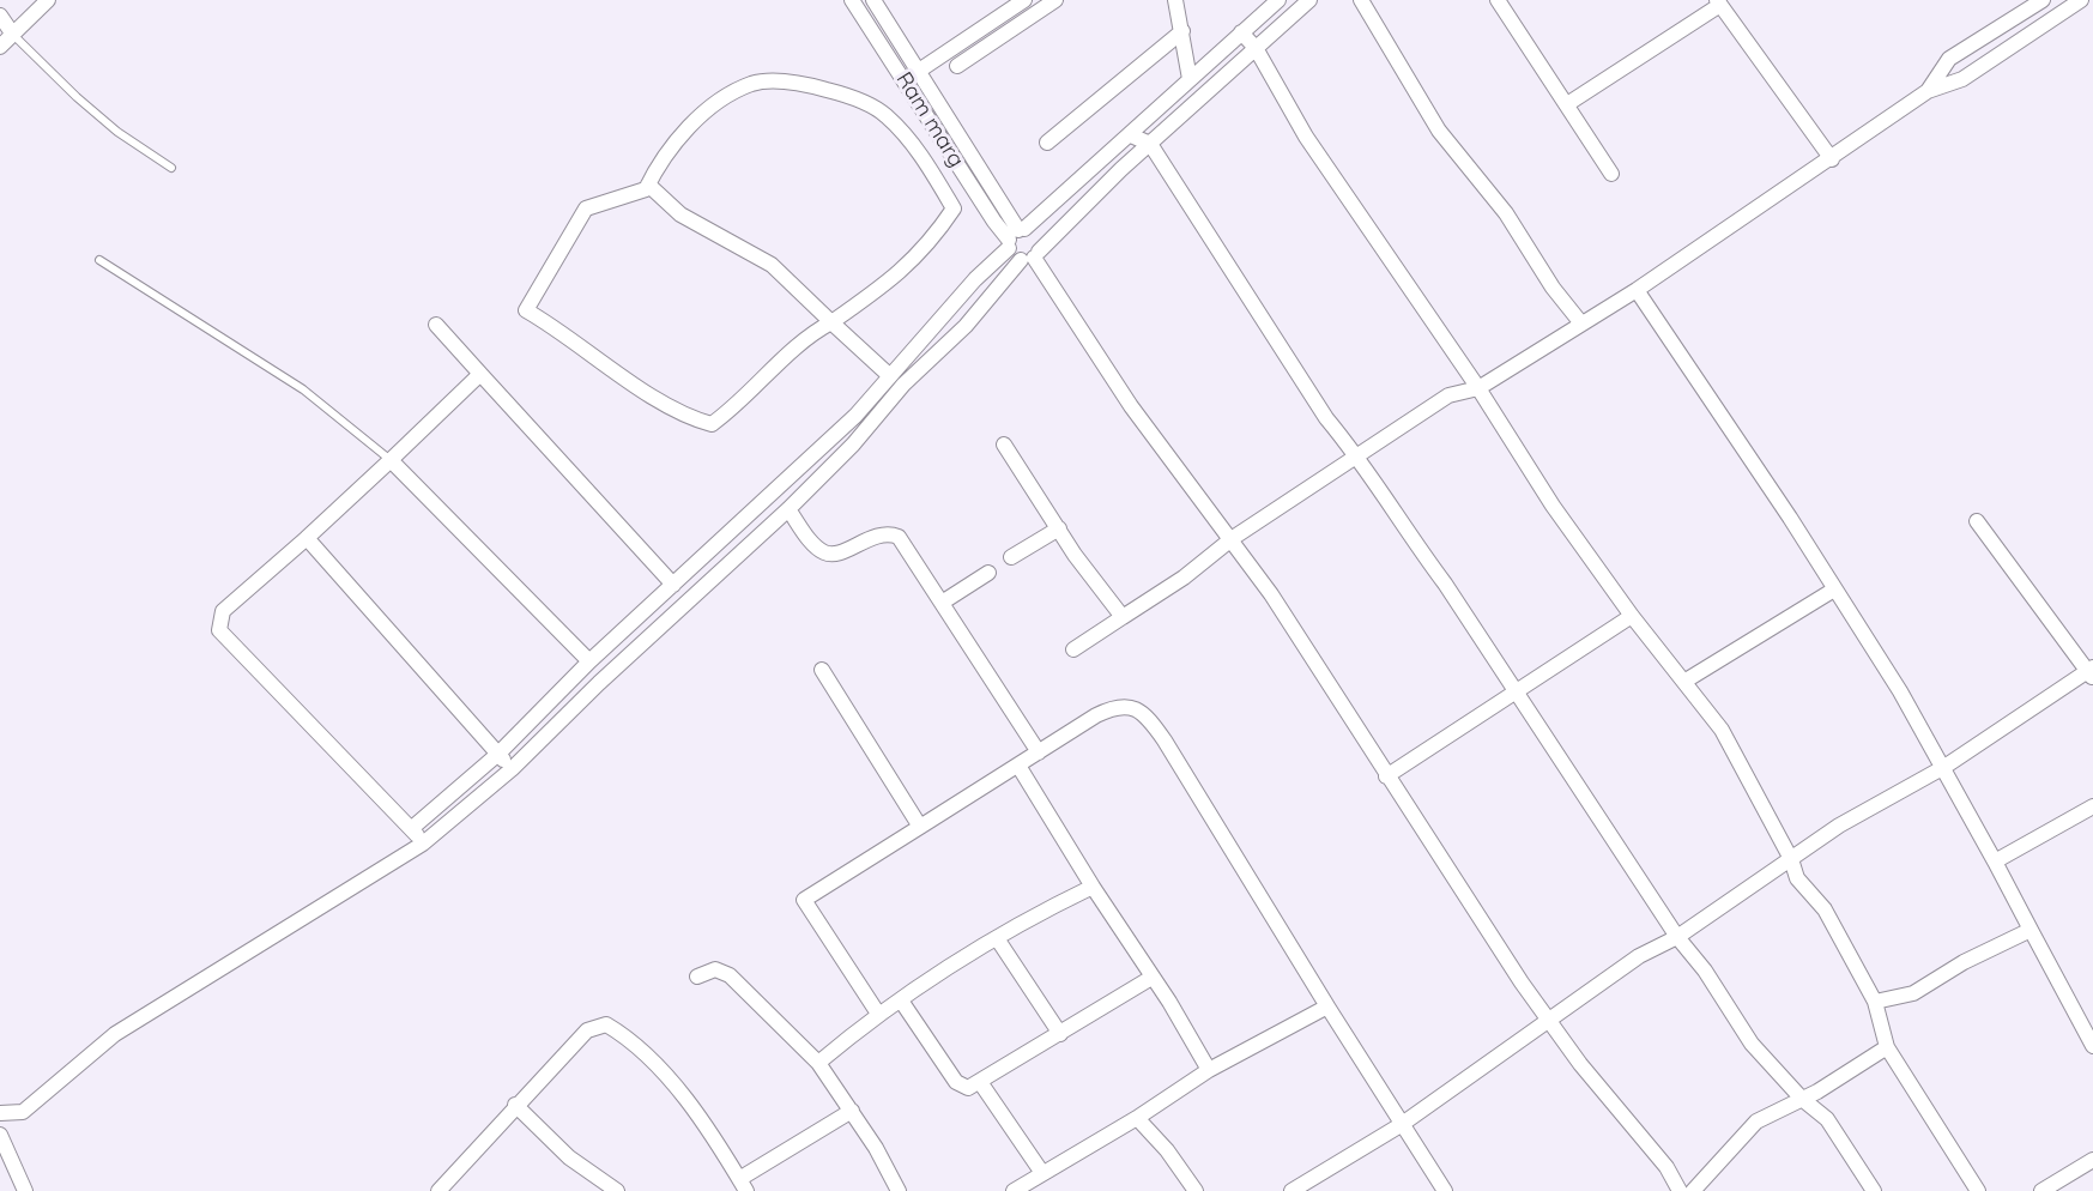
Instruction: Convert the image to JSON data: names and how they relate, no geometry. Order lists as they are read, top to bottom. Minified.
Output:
{"streets":{"street":["Ram marg"]}}
